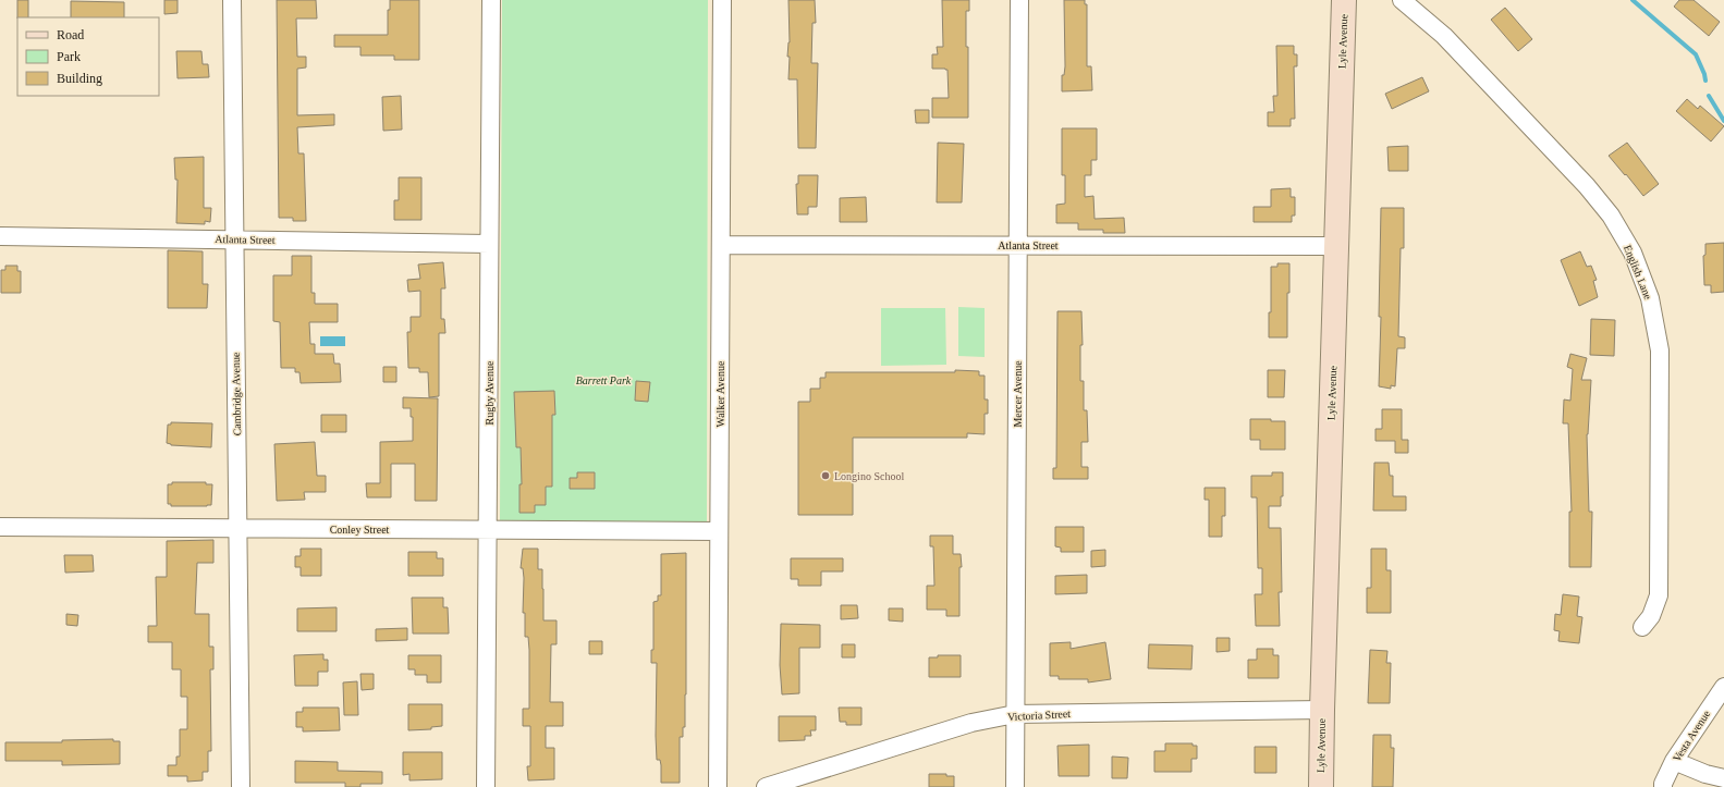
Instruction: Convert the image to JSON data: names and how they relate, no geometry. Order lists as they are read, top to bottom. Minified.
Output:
{"streets":{"street":["Lyle Avenue","Atlanta Street","English Lane","Rugby Avenue","Cambridge Avenue","Walker Avenue","Mercer Avenue","Conley Street","Victoria Street","Vesta Avenue"]},"crossings":[["Lyle Avenue","Atlanta Street"],["Lyle Avenue","Victoria Street"],["Atlanta Street","Rugby Avenue"],["Atlanta Street","Cambridge Avenue"],["Atlanta Street","Walker Avenue"],["Atlanta Street","Mercer Avenue"],["Rugby Avenue","Conley Street"],["Cambridge Avenue","Conley Street"],["Walker Avenue","Conley Street"],["Mercer Avenue","Victoria Street"]],"parks":["Barrett Park"],"places":["Longino School"],"legend":["Road","Park","Building"]}
